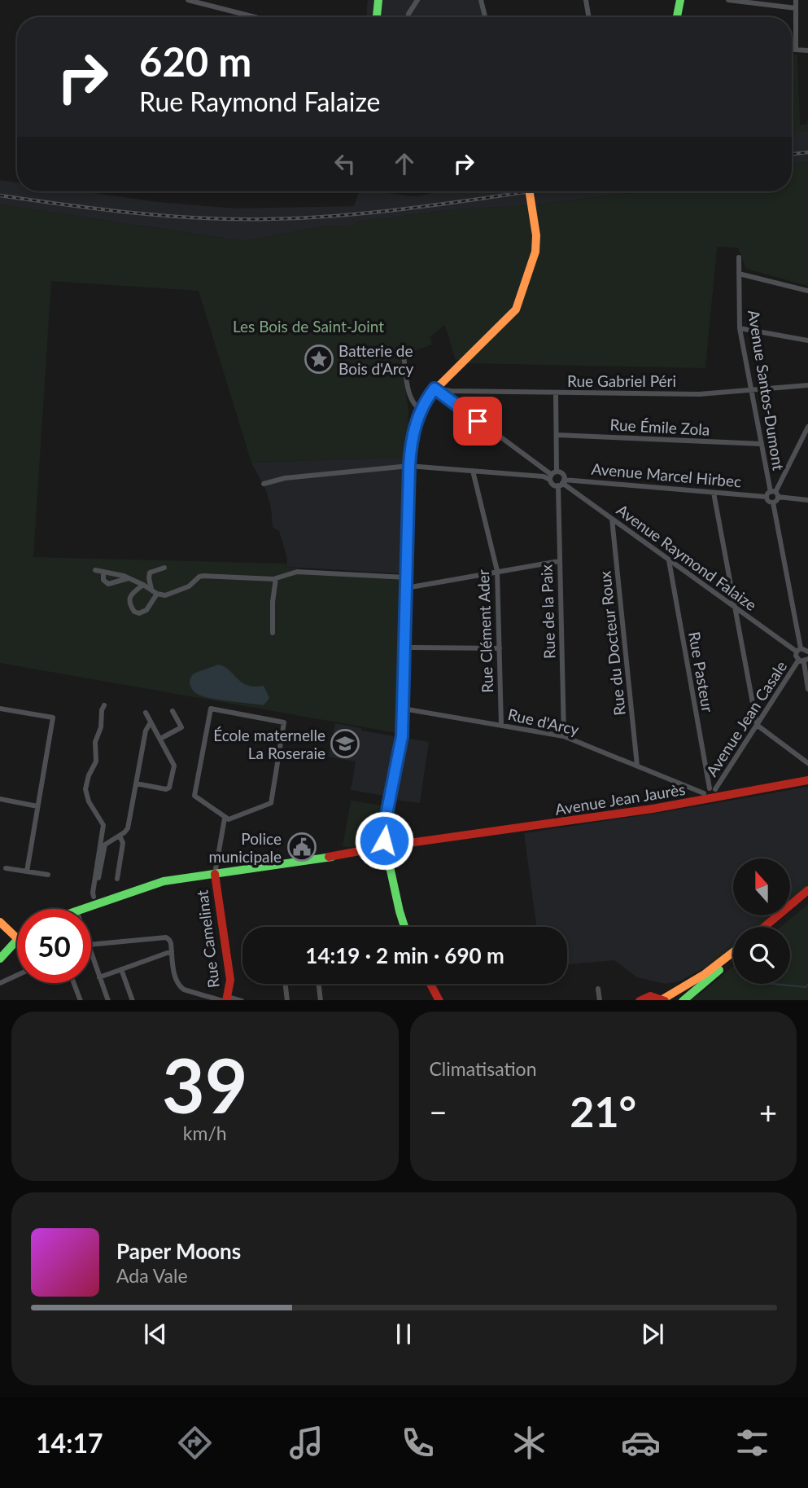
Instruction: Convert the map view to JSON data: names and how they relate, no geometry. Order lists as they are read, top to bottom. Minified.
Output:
{"streets":{"main road":["Avenue Jean Jaurès","Rue Camelinat"],"street":["Rue Gabriel Péri","Avenue Santos-Dumont","Rue Émile Zola","Avenue Marcel Hirbec","Avenue Raymond Falaize","Rue de la Paix","Rue Clément Ader","Rue du Docteur Roux","Rue Pasteur","Avenue Jean Casale","Rue d'Arcy"]},"crossings":[["Rue Gabriel Péri","Avenue Santos-Dumont"],["Avenue Santos-Dumont","Rue Émile Zola"],["Avenue Santos-Dumont","Avenue Marcel Hirbec"],["Avenue Marcel Hirbec","Avenue Raymond Falaize"],["Avenue Marcel Hirbec","Rue de la Paix"],["Avenue Raymond Falaize","Rue de la Paix"],["Avenue Raymond Falaize","Rue du Docteur Roux"],["Avenue Raymond Falaize","Rue Pasteur"],["Rue de la Paix","Rue d'Arcy"],["Rue Clément Ader","Rue d'Arcy"],["Rue du Docteur Roux","Rue d'Arcy"],["Rue Pasteur","Avenue Jean Casale"],["Rue Pasteur","Avenue Jean Jaurès"],["Avenue Jean Casale","Avenue Jean Jaurès"],["Rue d'Arcy","Avenue Jean Jaurès"],["Avenue Jean Jaurès","Rue Camelinat"]],"parks":["Les Bois de Saint-Joint"],"places":{"place":["Batterie de Bois d'Arcy"],"school or university":["École maternelle La Roseraie"],"public building":["Police municipale"]},"north":"top","page":{"turn":["620 m","Rue Raymond Falaize"],"limit":"50","trip":"14:19 · 2 min · 690 m","tile":[["39","km/h"],"Climatisation"],"heat":["−","21°","+"],"song":["Paper Moons","Ada Vale"],"tabs":"14:17"}}
